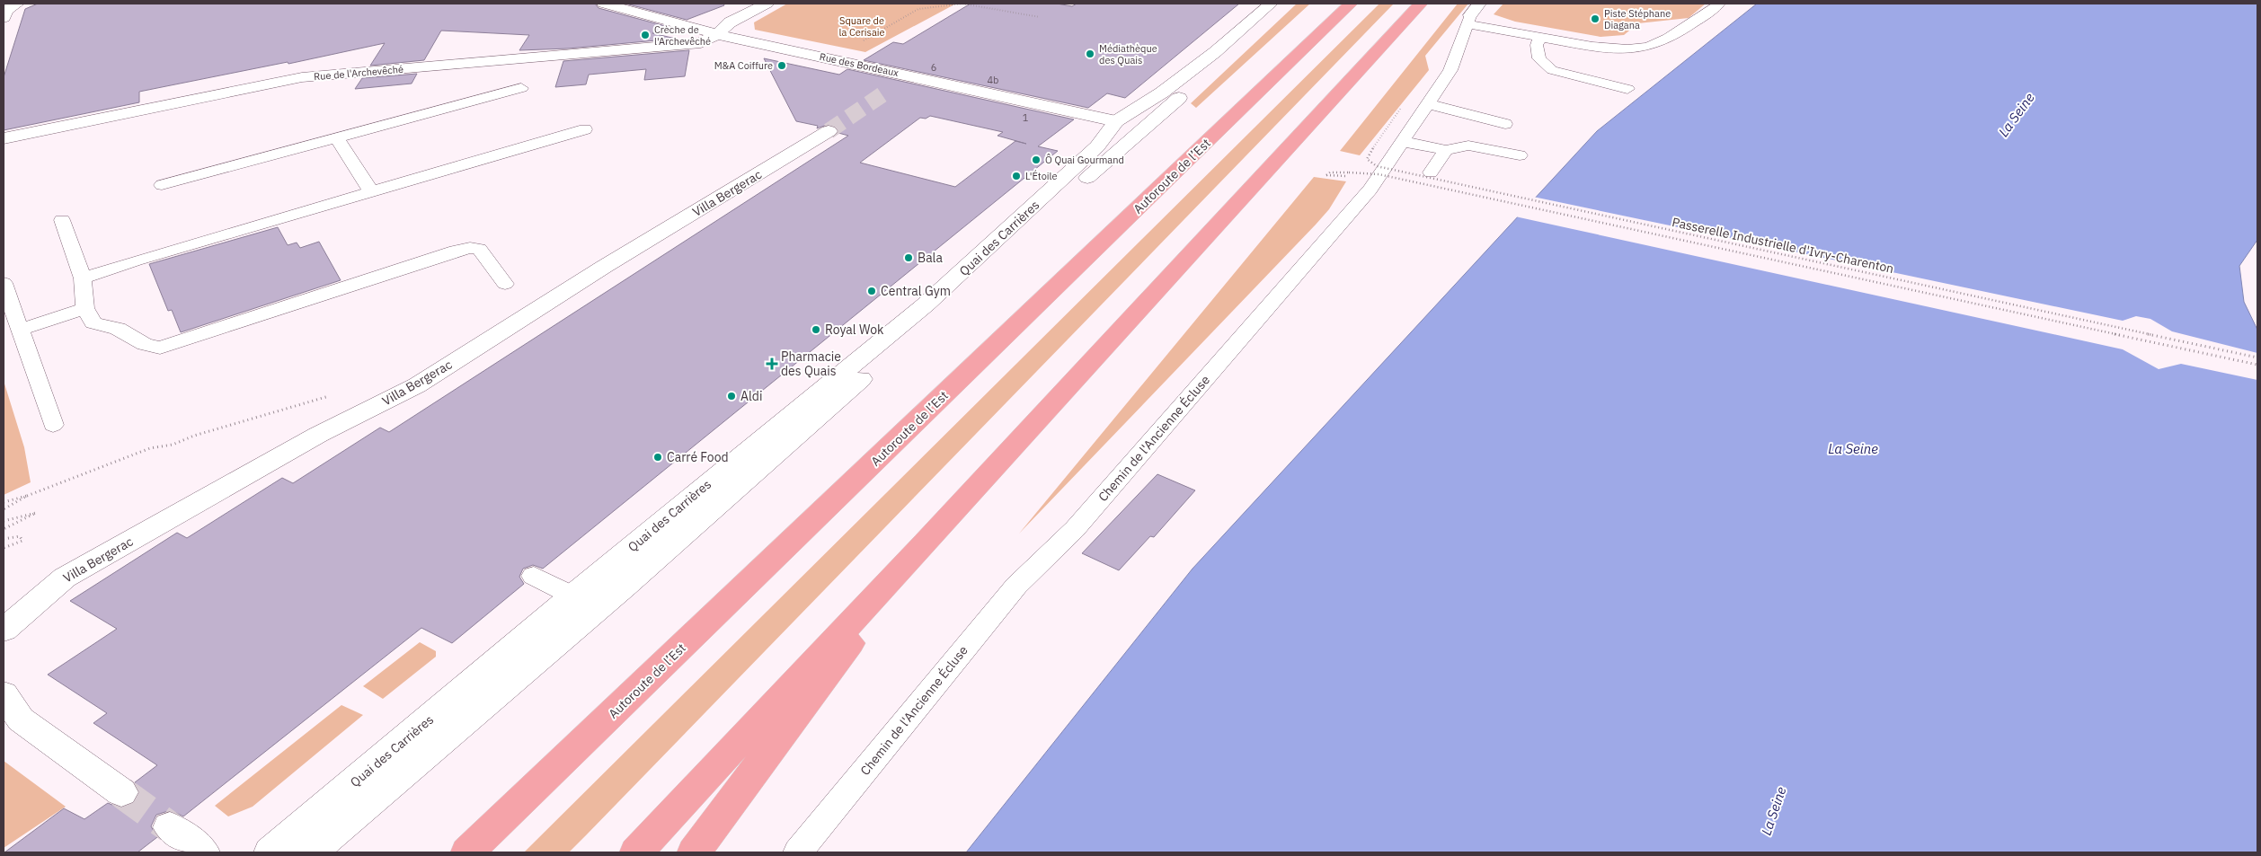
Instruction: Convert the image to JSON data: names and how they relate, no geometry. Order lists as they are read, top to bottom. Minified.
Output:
{"streets":{"highway":["Autoroute de l’Est"],"street":["Rue des Bordeaux","Rue de l'Archevêché","Villa Bergerac","Quai des Carrières","Chemin de l'Ancienne Écluse"],"path":["Passerelle Industrielle d'Ivry-Charenton"]},"crossings":[["Rue des Bordeaux","Rue de l'Archevêché"],["Rue des Bordeaux","Quai des Carrières"]],"water":["La Seine"],"parks":["Square de la Cerisaie"],"places":{"other":["Piste Stéphane Diagana","Crèche de l'Archevêché","Médiathèque des Quais","M&A Coiffure","Ô Quai Gourmand","L'Étoile","Bala","Central Gym","Royal Wok","Aldi","Carré Food"],"health":["Pharmacie des Quais"]},"house_numbers":["6","4b","1"]}
